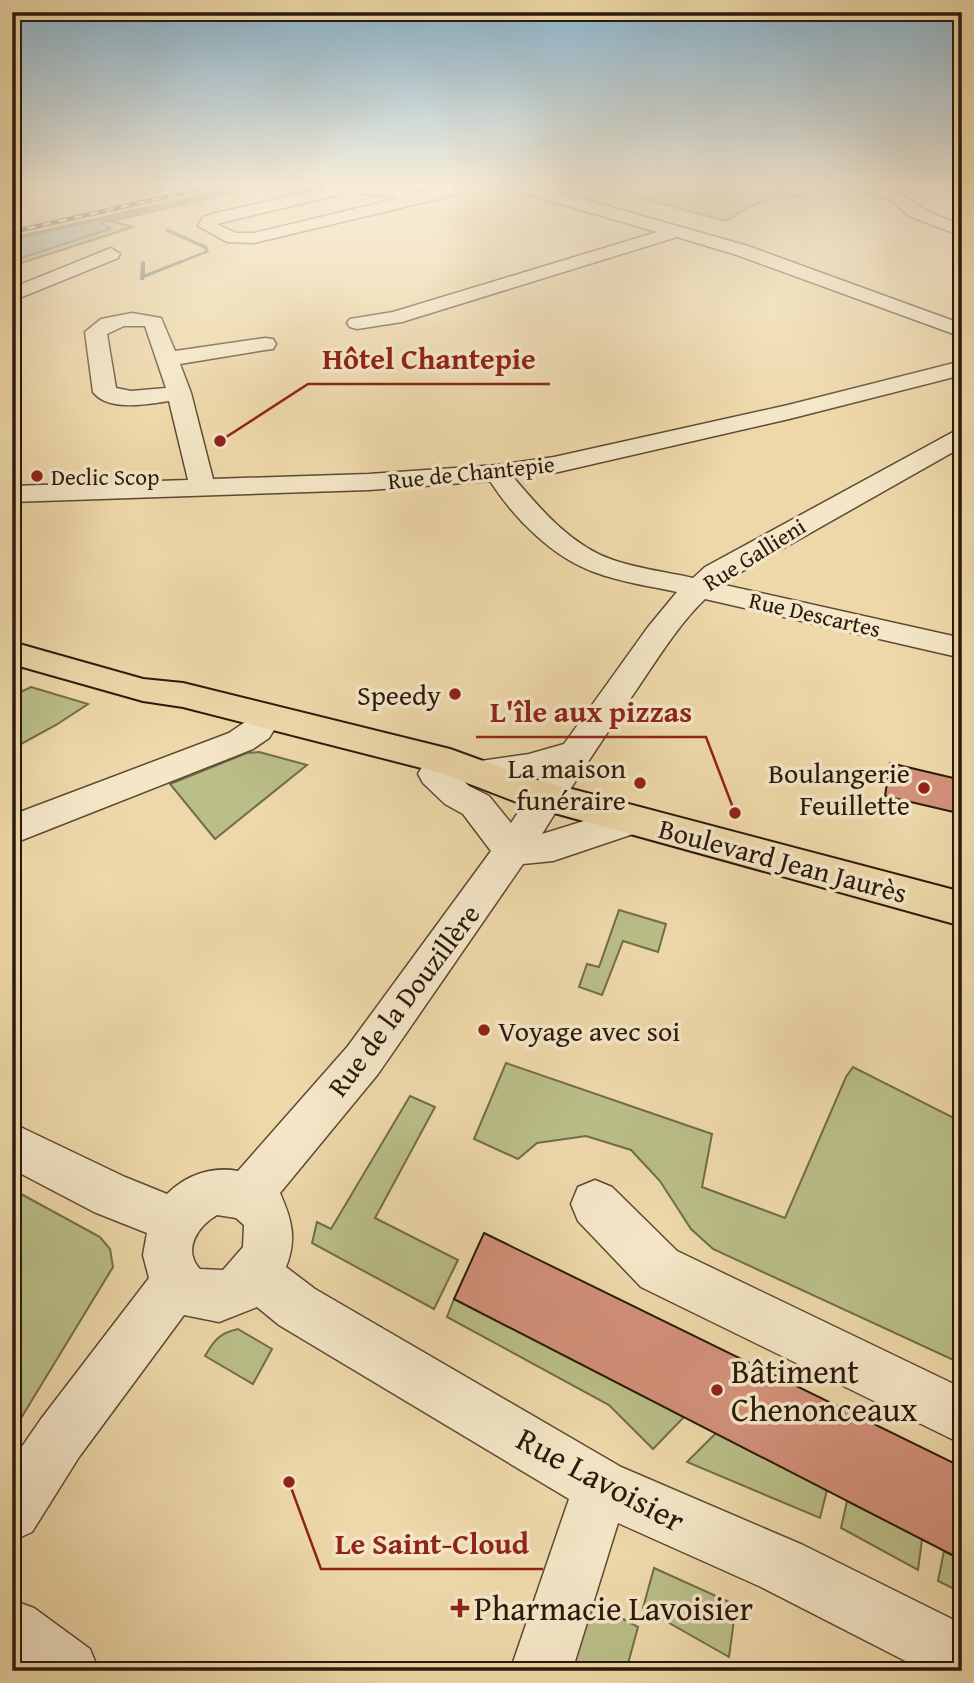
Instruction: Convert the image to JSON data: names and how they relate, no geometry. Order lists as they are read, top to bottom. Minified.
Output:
{"streets":{"main road":["Boulevard Jean Jaurès"],"street":["Rue de Chantepie","Rue Gallieni","Rue Descartes","Rue de la Douzillère","Rue Lavoisier"]},"crossings":[["Rue de Chantepie","Rue Descartes"],["Rue Gallieni","Rue Descartes"],["Rue Gallieni","Boulevard Jean Jaurès"],["Rue Gallieni","Rue de la Douzillère"],["Boulevard Jean Jaurès","Rue de la Douzillère"],["Rue de la Douzillère","Rue Lavoisier"]],"places":{"other":["Hôtel Chantepie","Declic Scop","Speedy","La maison funéraire","Boulangerie Feuillette","L'île aux pizzas","Voyage avec soi","Bâtiment Chenonceaux","Le Saint-Cloud"],"health":["Pharmacie Lavoisier"]}}
